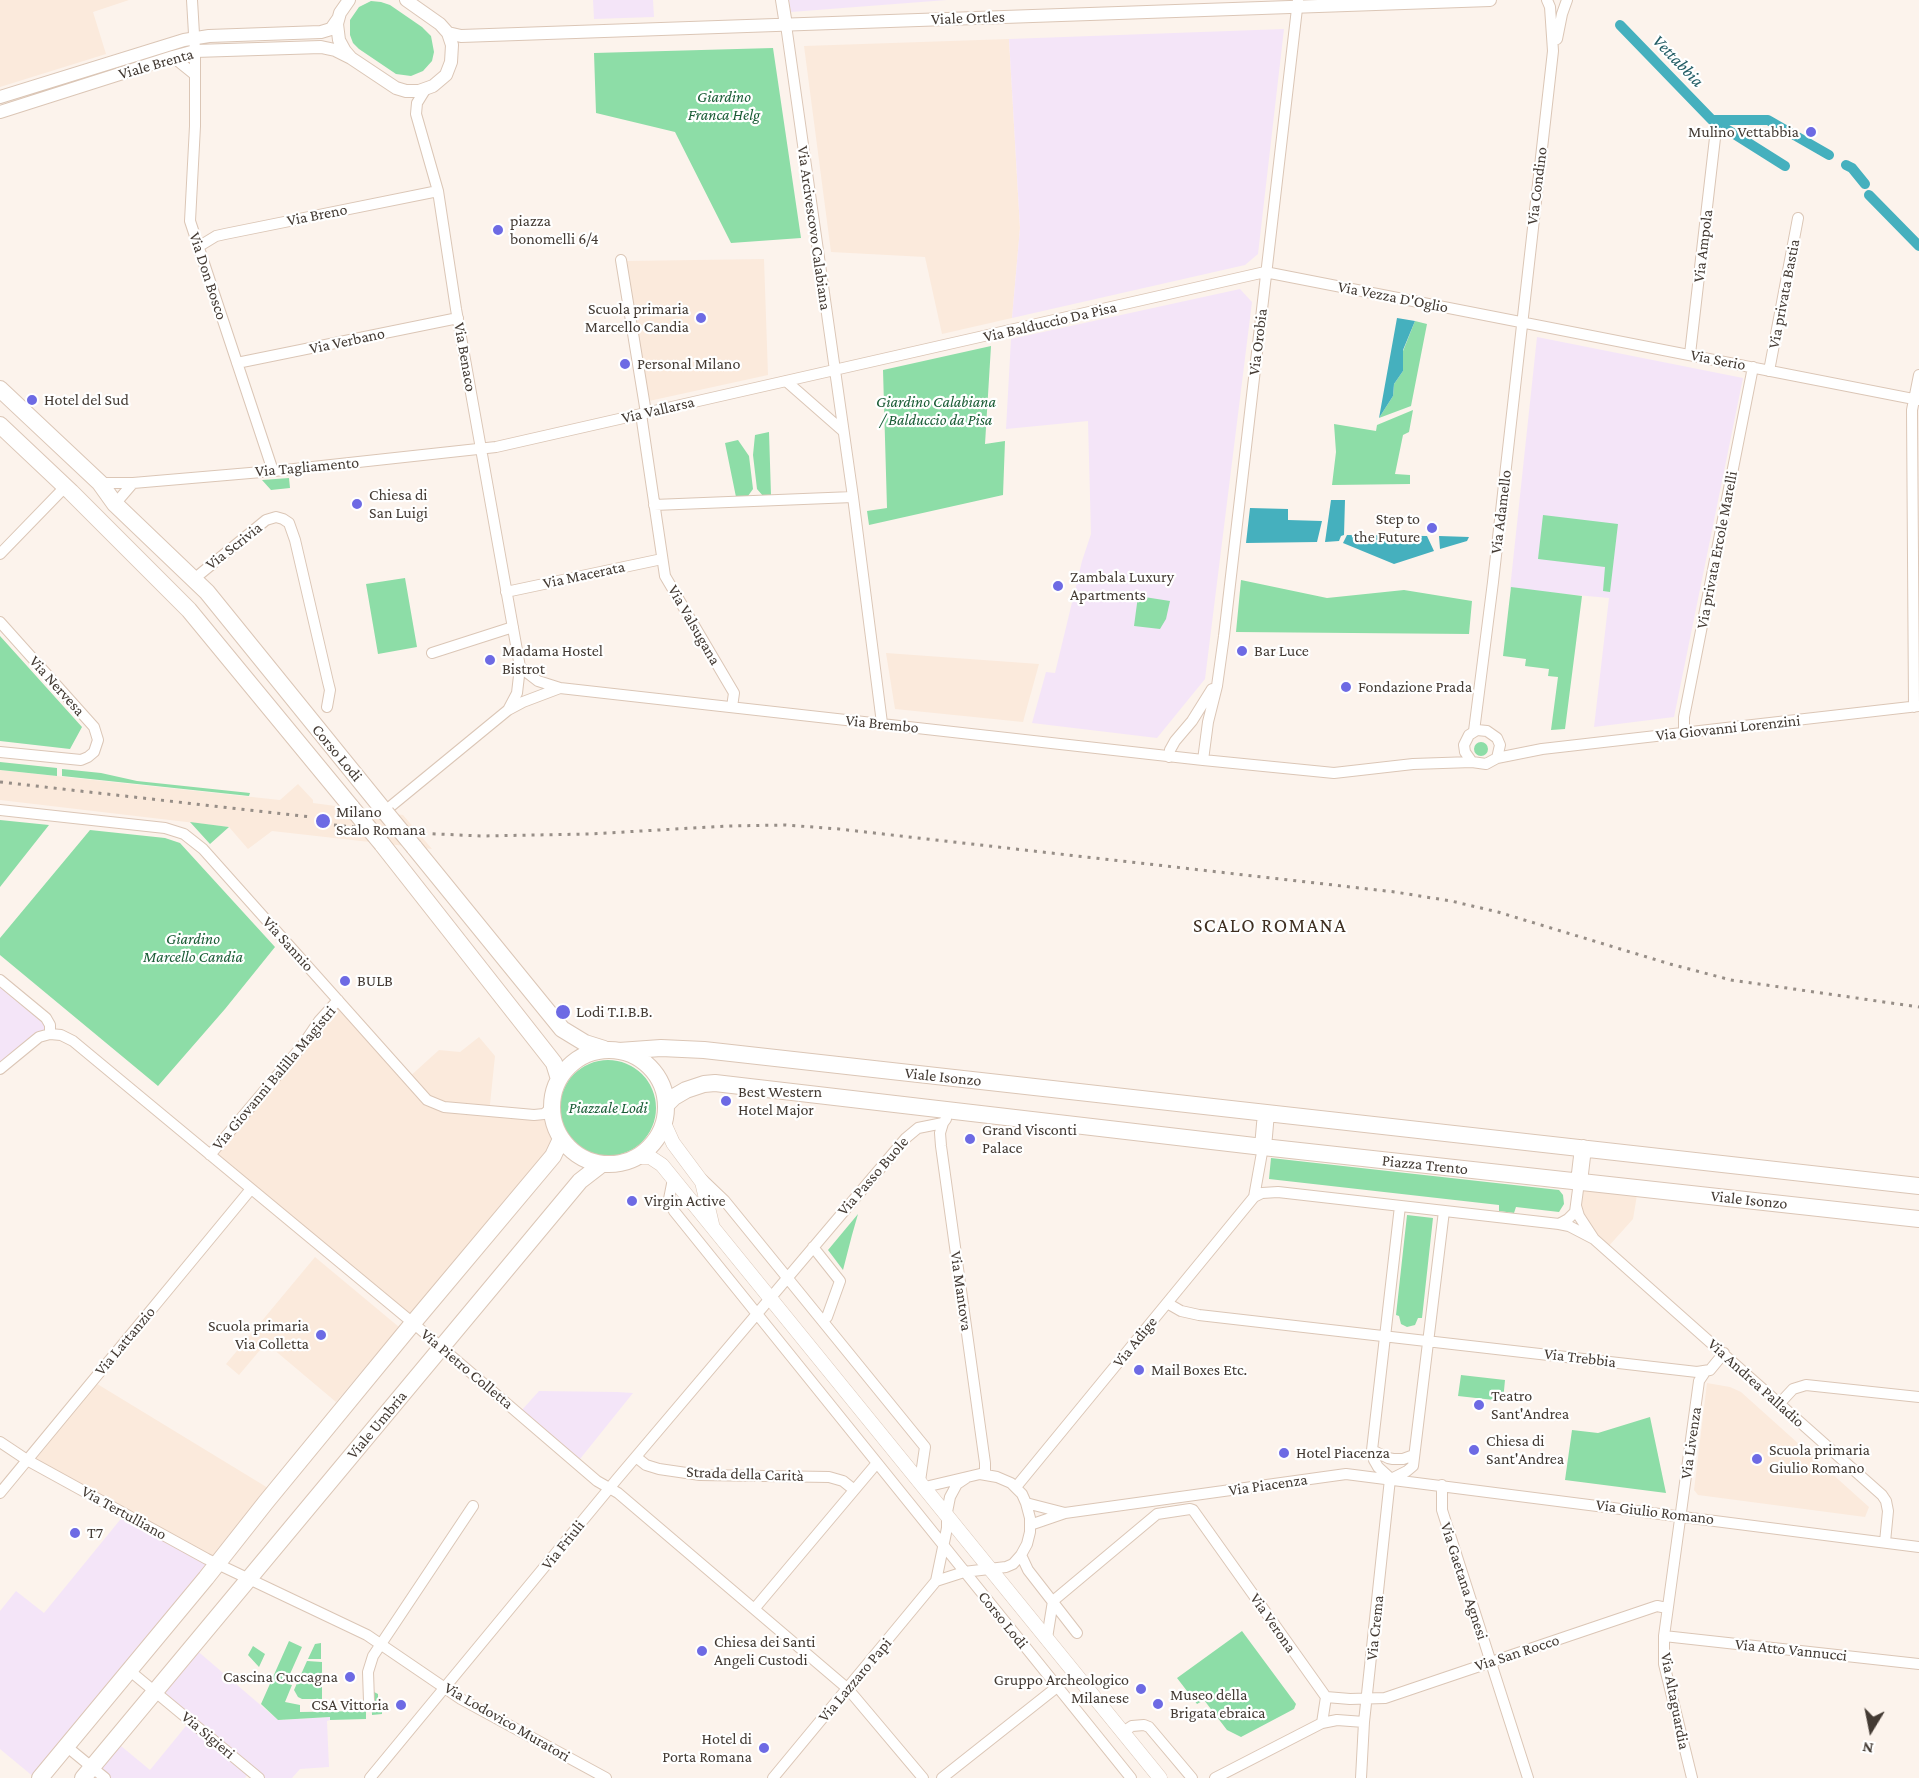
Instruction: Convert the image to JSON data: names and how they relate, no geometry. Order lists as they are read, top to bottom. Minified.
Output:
{"streets":{"main road":["Corso Lodi","Viale Isonzo","Piazza Trento","Viale Umbria"],"street":["Viale Ortles","Viale Brenta","Via Condino","Via Breno","Via Arcivescovo Calabiana","Via Ampola","Via Don Bosco","Via privata Bastia","Via Vezza D'Oglio","Via Balduccio Da Pisa","Via Verbano","Via Orobia","Via Benaco","Via Serio","Via Vallarsa","Via Tagliamento","Via Adamello","Via Scrivia","Via privata Ercole Marelli","Via Macerata","Via Valsugana","Via Nervesa","Via Brembo","Via Giovanni Lorenzini","Via Sannio","Via Giovanni Balilla Magistri","Via Passo Buole","Via Mantova","Via Lattanzio","Via Adige","Via Trebbia","Via Pietro Colletta","Via Andrea Palladio","Via Livenza","Strada della Carità","Via Piacenza","Via Giulio Romano","Via Tertulliano","Via Friuli","Via Gaetana Agnesi","Via Verona","Via Crema","Via Atto Vannucci","Via San Rocco","Via Lazzaro Papi","Via Altaguardia","Via Lodovico Muratori","Via Sigieri"]},"crossings":[["Viale Ortles","Via Arcivescovo Calabiana"],["Viale Ortles","Via Orobia"],["Viale Brenta","Via Don Bosco"],["Viale Brenta","Via Benaco"],["Via Condino","Via Vezza D'Oglio"],["Via Condino","Via Serio"],["Via Condino","Via Adamello"],["Via Breno","Via Don Bosco"],["Via Breno","Via Benaco"],["Via Arcivescovo Calabiana","Via Balduccio Da Pisa"],["Via Arcivescovo Calabiana","Via Vallarsa"],["Via Arcivescovo Calabiana","Via Brembo"],["Via Ampola","Via Serio"],["Via Don Bosco","Via Verbano"],["Via Don Bosco","Via Tagliamento"],["Via privata Bastia","Via Serio"],["Via Vezza D'Oglio","Via Balduccio Da Pisa"],["Via Vezza D'Oglio","Via Orobia"],["Via Vezza D'Oglio","Via Serio"],["Via Vezza D'Oglio","Via Adamello"],["Via Balduccio Da Pisa","Via Orobia"],["Via Balduccio Da Pisa","Via Vallarsa"],["Via Verbano","Via Benaco"],["Via Orobia","Via Brembo"],["Via Orobia","Via Giovanni Lorenzini"],["Via Benaco","Via Vallarsa"],["Via Benaco","Via Tagliamento"],["Via Benaco","Via Macerata"],["Via Benaco","Via Brembo"],["Via Serio","Via Adamello"],["Via Serio","Via privata Ercole Marelli"],["Via Vallarsa","Via Tagliamento"],["Via Vallarsa","Via Valsugana"],["Via Tagliamento","Corso Lodi"],["Via Adamello","Via Giovanni Lorenzini"],["Via Scrivia","Corso Lodi"],["Via privata Ercole Marelli","Via Giovanni Lorenzini"],["Via Macerata","Via Valsugana"],["Via Valsugana","Via Brembo"],["Via Brembo","Via Giovanni Lorenzini"],["Via Brembo","Corso Lodi"],["Corso Lodi","Via Sannio"],["Corso Lodi","Viale Isonzo"],["Corso Lodi","Via Passo Buole"],["Corso Lodi","Via Mantova"],["Corso Lodi","Via Adige"],["Corso Lodi","Viale Umbria"],["Corso Lodi","Via Piacenza"],["Corso Lodi","Via Friuli"],["Corso Lodi","Via Lazzaro Papi"],["Via Sannio","Viale Isonzo"],["Via Sannio","Via Giovanni Balilla Magistri"],["Via Sannio","Viale Umbria"],["Viale Isonzo","Piazza Trento"],["Viale Isonzo","Via Passo Buole"],["Viale Isonzo","Via Mantova"],["Viale Isonzo","Viale Umbria"],["Via Giovanni Balilla Magistri","Via Pietro Colletta"],["Via Passo Buole","Via Mantova"],["Via Passo Buole","Via Friuli"],["Via Mantova","Via Adige"],["Via Mantova","Via Piacenza"],["Via Mantova","Via Lazzaro Papi"],["Via Lattanzio","Via Pietro Colletta"],["Via Lattanzio","Via Tertulliano"],["Via Adige","Via Piacenza"],["Via Adige","Via Lazzaro Papi"],["Via Trebbia","Via Livenza"],["Via Pietro Colletta","Viale Umbria"],["Via Pietro Colletta","Via Friuli"],["Via Pietro Colletta","Via Lazzaro Papi"],["Via Andrea Palladio","Via Giulio Romano"],["Viale Umbria","Via Tertulliano"],["Viale Umbria","Via Lodovico Muratori"],["Viale Umbria","Via Sigieri"],["Via Livenza","Via Giulio Romano"],["Via Livenza","Via Altaguardia"],["Strada della Carità","Via Friuli"],["Via Piacenza","Via Giulio Romano"],["Via Piacenza","Via Crema"],["Via Piacenza","Via Lazzaro Papi"],["Via Giulio Romano","Via Gaetana Agnesi"],["Via Giulio Romano","Via Crema"],["Via Giulio Romano","Via Altaguardia"],["Via Tertulliano","Via Lodovico Muratori"],["Via Friuli","Via Lodovico Muratori"],["Via Gaetana Agnesi","Via San Rocco"],["Via Crema","Via San Rocco"],["Via Atto Vannucci","Via Altaguardia"],["Via San Rocco","Via Altaguardia"]],"districts":["SCALO ROMANA"],"water":["Vettabbia"],"parks":["Giardino Franca Helg","Giardino Calabiana / Balduccio da Pisa","Giardino Marcello Candia","Piazzale Lodi"],"places":["Mulino Vettabbia","piazza bonomelli 6/4","Scuola primaria Marcello Candia","Personal Milano","Hotel del Sud","Chiesa di San Luigi","Step to the Future","Zambala Luxury Apartments","Bar Luce","Madama Hostel Bistrot","Fondazione Prada","Milano Scalo Romana","BULB","Lodi T.I.B.B.","Best Western Hotel Major","Grand Visconti Palace","Virgin Active","Scuola primaria Via Colletta","Mail Boxes Etc.","Teatro Sant'Andrea","Chiesa di Sant'Andrea","Hotel Piacenza","Scuola primaria Giulio Romano","T7","Chiesa dei Santi Angeli Custodi","Cascina Cuccagna","Gruppo Archeologico Milanese","Museo della Brigata ebraica","CSA Vittoria","Hotel di Porta Romana"],"north":"bottom"}
